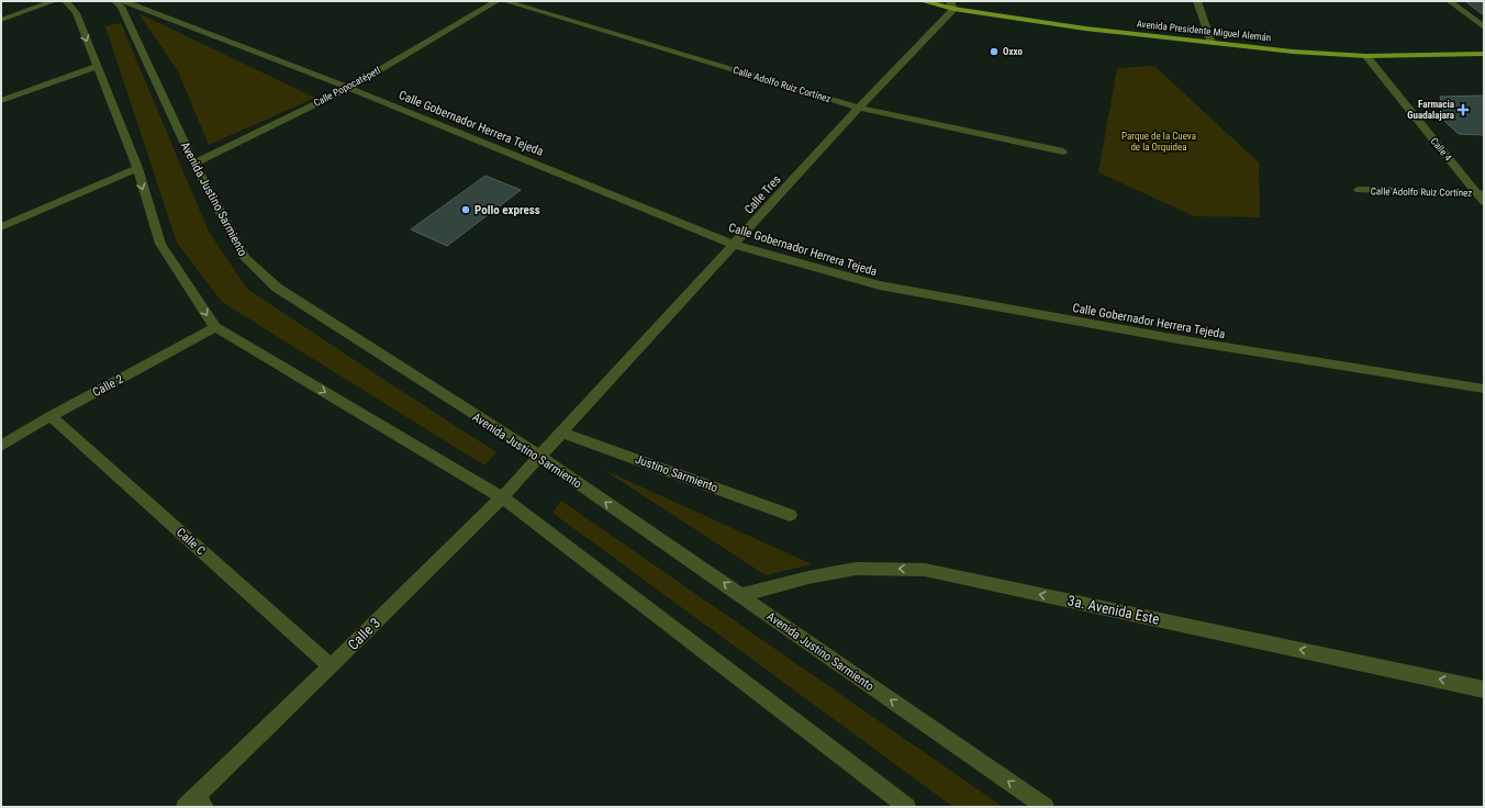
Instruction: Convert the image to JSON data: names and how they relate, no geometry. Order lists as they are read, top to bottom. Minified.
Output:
{"streets":{"main road":["Avenida Presidente Miguel Alemán"],"street":["Calle Adolfo Ruiz Cortínez","Calle Popocatépetl","Calle Gobernador Herrera Tejeda","Calle 4","Calle Tres","Avenida Justino Sarmiento","Calle 2","Justino Sarmiento","Calle C","3a. Avenida Este","Calle 3"]},"crossings":[["Avenida Presidente Miguel Alemán","Calle 4"],["Avenida Presidente Miguel Alemán","Calle Tres"],["Calle Adolfo Ruiz Cortínez","Calle 4"],["Calle Adolfo Ruiz Cortínez","Calle Tres"],["Calle Popocatépetl","Calle Gobernador Herrera Tejeda"],["Calle Popocatépetl","Avenida Justino Sarmiento"],["Calle Gobernador Herrera Tejeda","Calle Tres"],["Calle Tres","Avenida Justino Sarmiento"],["Calle Tres","Justino Sarmiento"],["Calle Tres","Calle 3"],["Avenida Justino Sarmiento","3a. Avenida Este"],["Avenida Justino Sarmiento","Calle 3"],["Calle 2","Calle C"],["Calle C","Calle 3"]],"one_way":["3a. Avenida Este"],"parks":["Parque de la Cueva de la Orquidea"],"places":{"other":["Oxxo","Pollo express"],"health":["Farmacia Guadalajara"]}}
